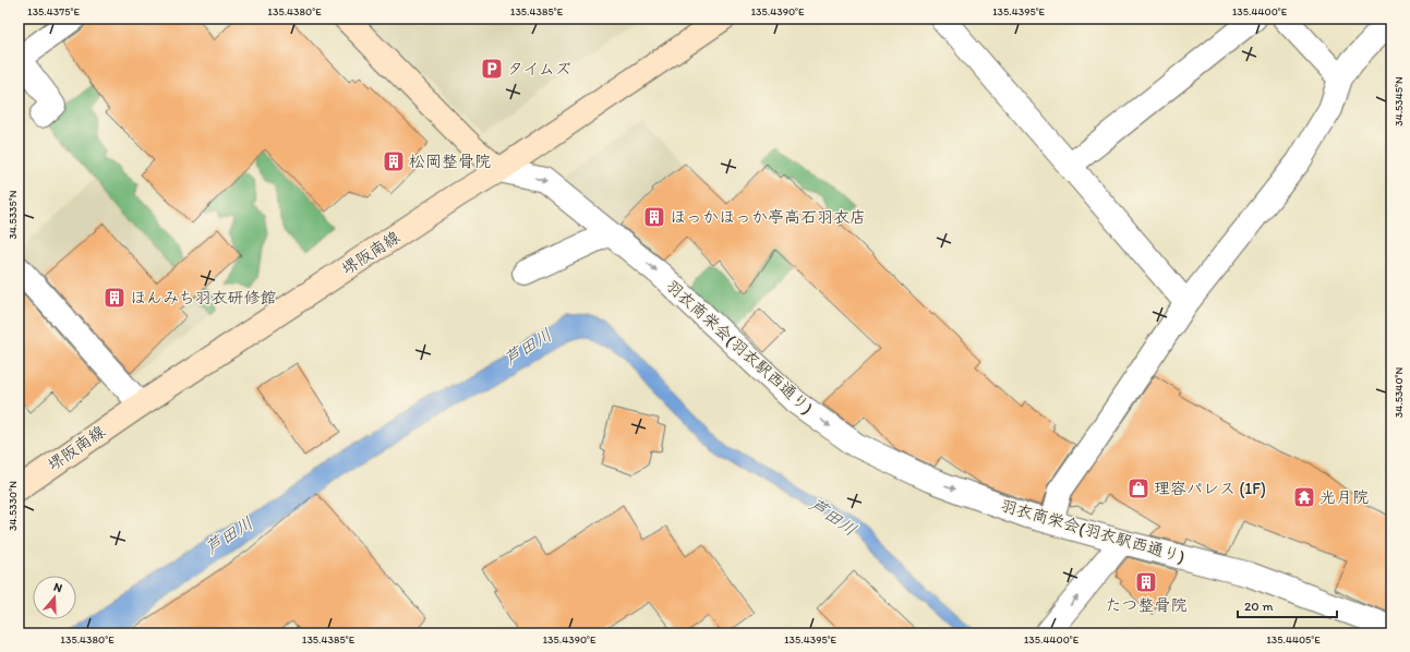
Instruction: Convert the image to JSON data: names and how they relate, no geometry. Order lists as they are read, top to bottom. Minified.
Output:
{"streets":{"main road":["堺阪南線"],"street":["羽衣商栄会(羽衣駅西通り)"]},"crossings":[["堺阪南線","羽衣商栄会(羽衣駅西通り)"]],"one_way":["羽衣商栄会(羽衣駅西通り)"],"water":["芦田川"],"places":{"parking":["タイムズ"],"building":["松岡整骨院","ほっかほっか亭高石羽衣店","ほんみち羽衣研修館","たつ整骨院"],"shop":["理容パレス (1F)"],"temple":["光月院"]},"scale_bar":"20 m","north":"top","coordinates":["135.4375°E","135.4380°E","135.4385°E","135.4390°E","135.4395°E","135.4400°E","34.5345°N","34.5335°N","34.5340°N","34.5330°N","135.4405°E"]}
